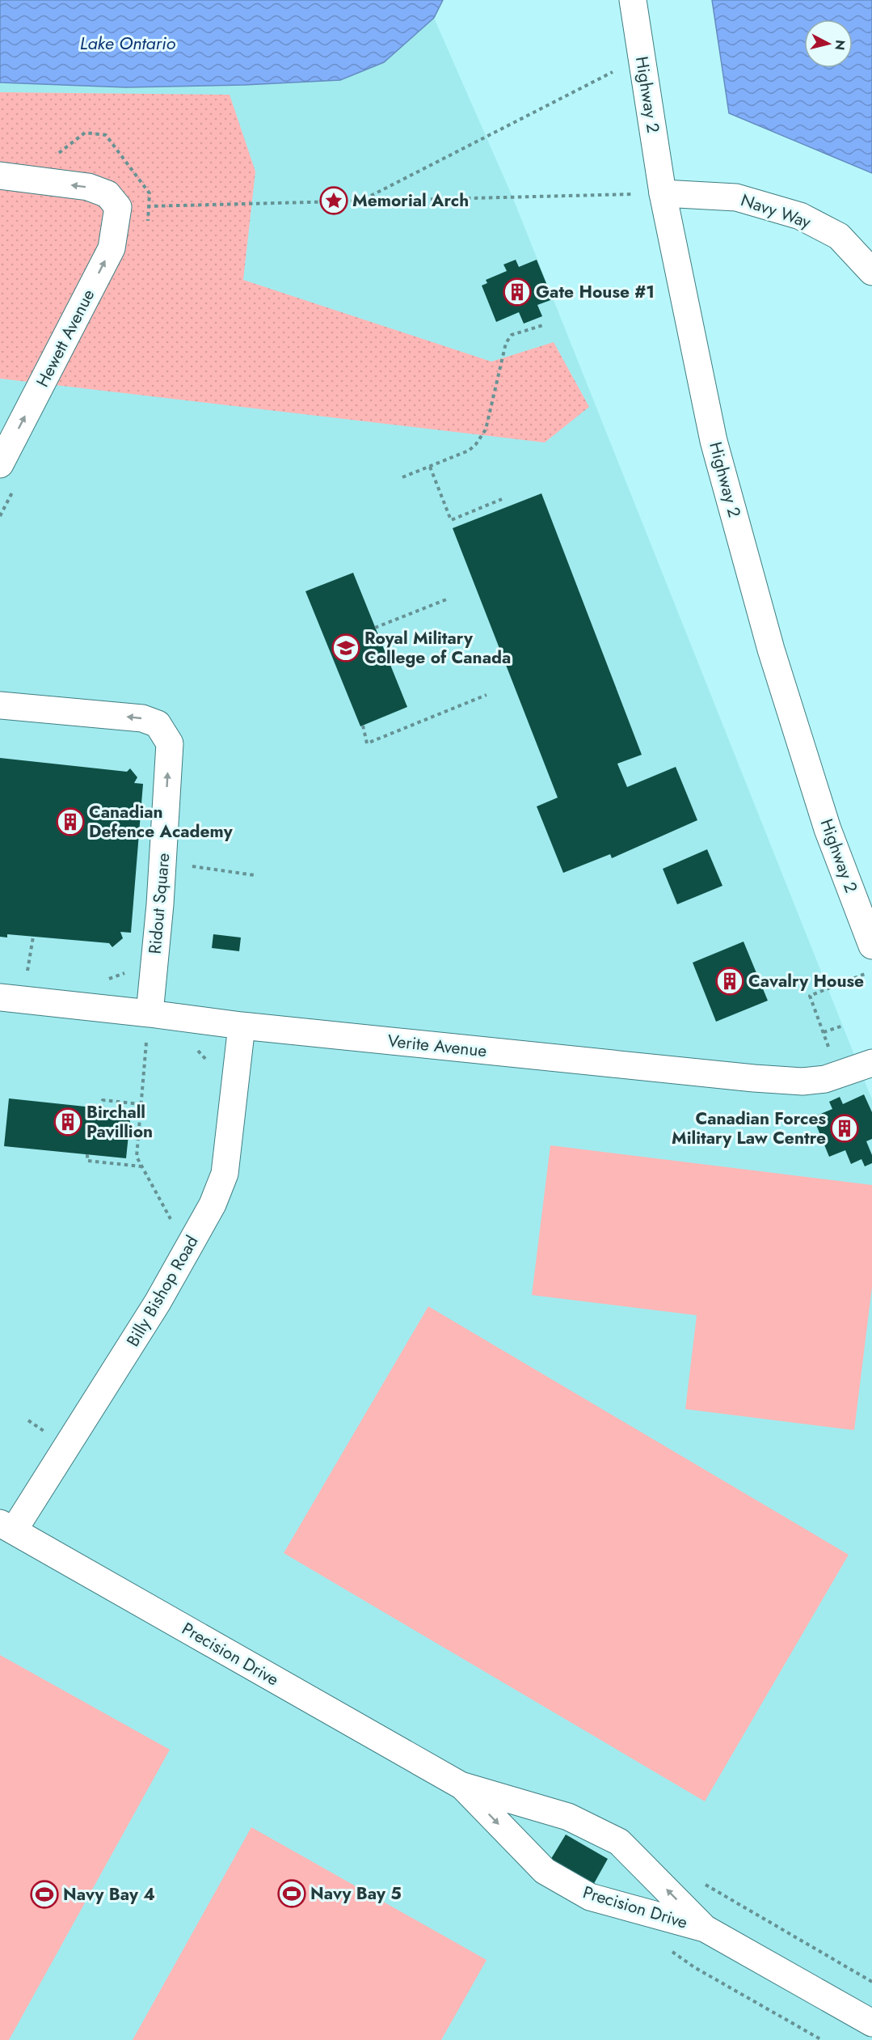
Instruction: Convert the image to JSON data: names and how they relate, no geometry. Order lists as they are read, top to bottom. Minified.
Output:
{"streets":{"street":["Highway 2","Navy Way","Hewett Avenue","Ridout Square","Verite Avenue","Billy Bishop Road","Precision Drive"]},"crossings":[["Highway 2","Navy Way"],["Ridout Square","Verite Avenue"],["Verite Avenue","Billy Bishop Road"],["Billy Bishop Road","Precision Drive"]],"one_way":["Hewett Avenue"],"water":["Lake Ontario"],"places":{"place":["Memorial Arch"],"building":["Gate House #1","Canadian Defence Academy","Cavalry House","Birchall Pavillion","Canadian Forces Military Law Centre"],"school or university":["Royal Military College of Canada"],"sports":["Navy Bay 5","Navy Bay 4"]},"north":"right"}
